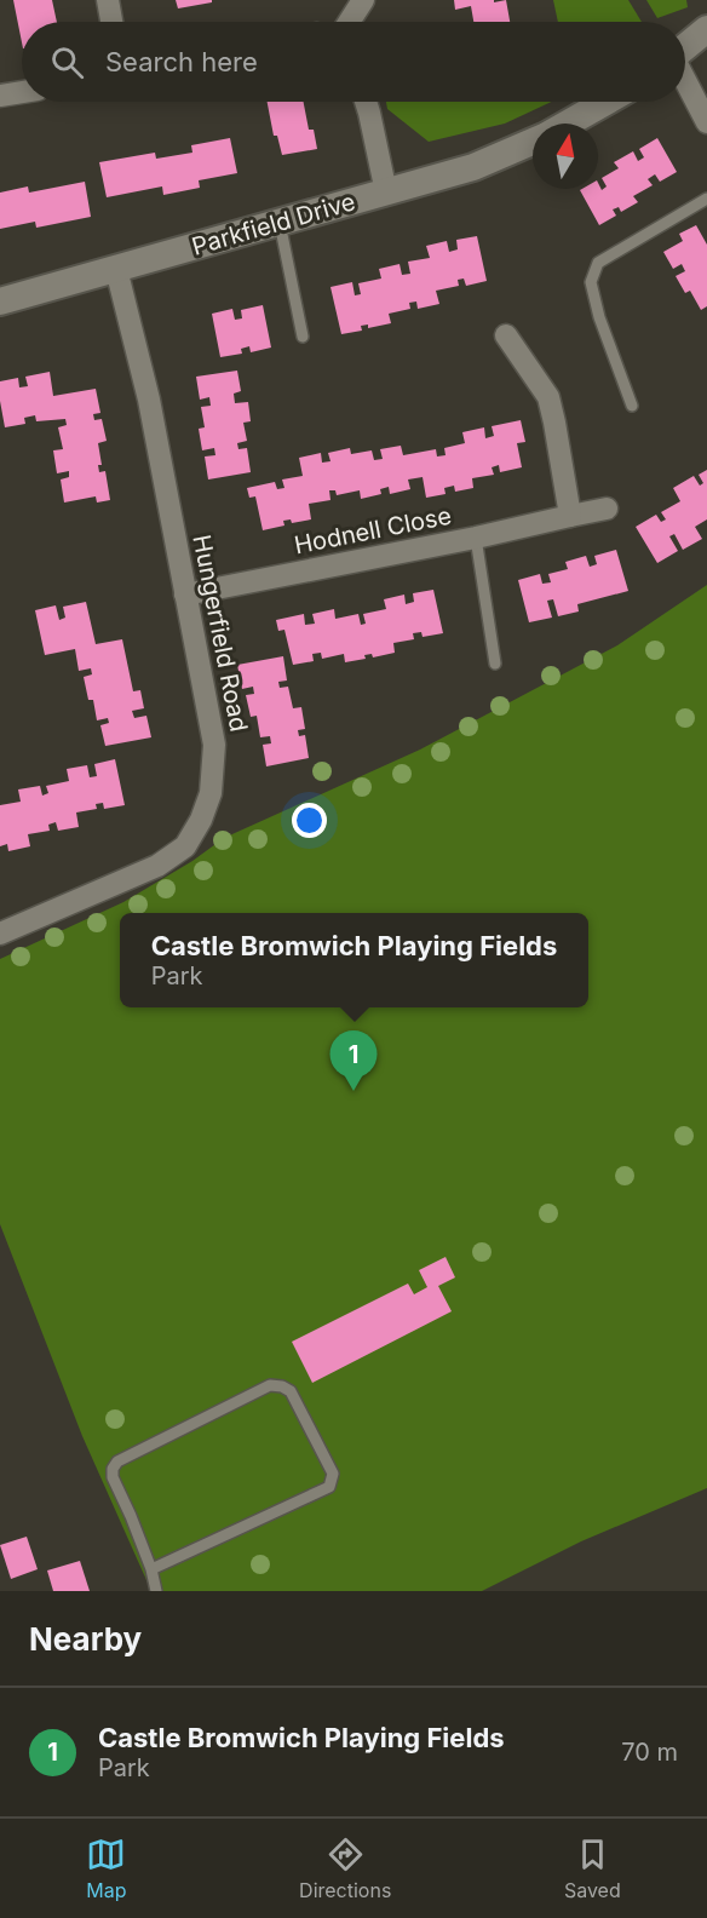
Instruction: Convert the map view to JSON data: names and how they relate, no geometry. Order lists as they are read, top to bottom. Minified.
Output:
{"streets":{"street":["Parkfield Drive","Hodnell Close","Hungerfield Road"]},"crossings":[["Parkfield Drive","Hungerfield Road"],["Hodnell Close","Hungerfield Road"]],"north":"top","page":{"search":"Search here","popup":["Castle Bromwich Playing Fields","Park"],"pins":"1","heading":"Nearby","list":[{"mark":"1","name":"Castle Bromwich Playing Fields","note":"Park","value":"70 m"}],"nav":["Map","Directions","Saved"]}}
